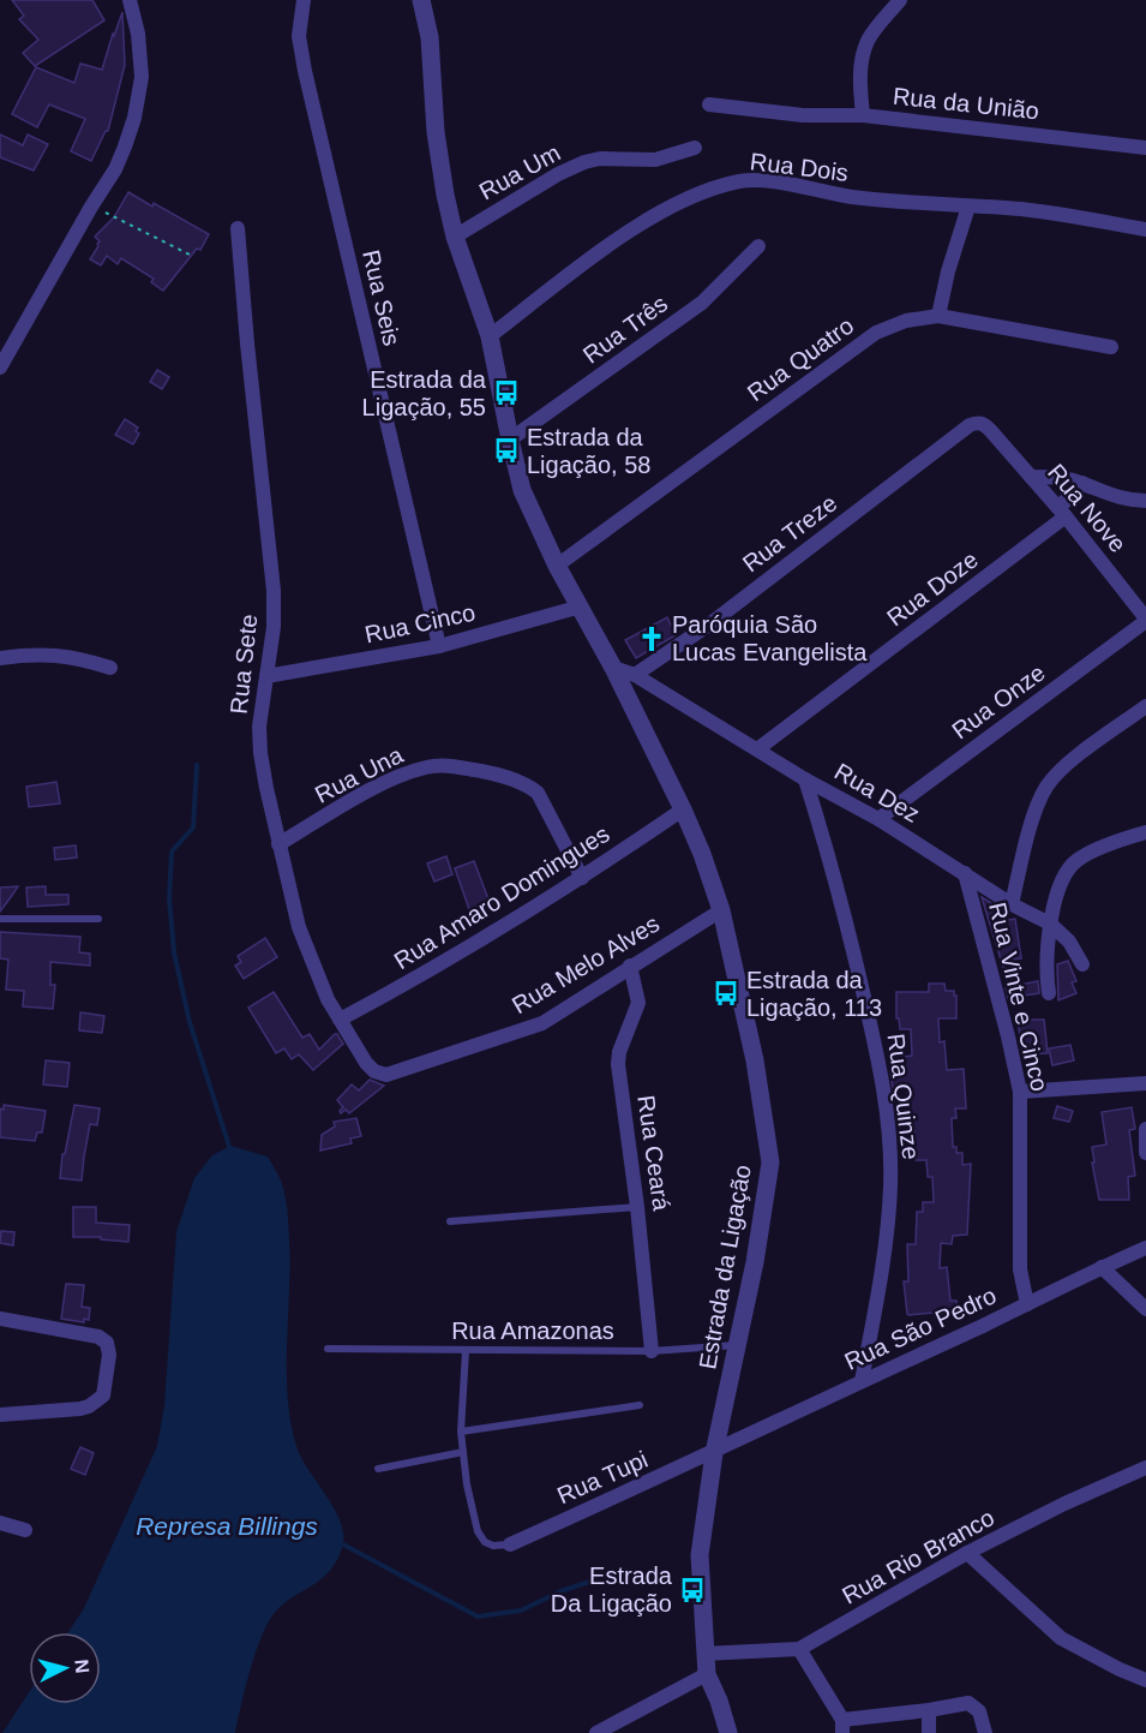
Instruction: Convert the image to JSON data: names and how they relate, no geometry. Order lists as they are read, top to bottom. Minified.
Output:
{"streets":{"street":["Rua da União","Rua Dois","Rua Um","Rua Seis","Rua Três","Rua Quatro","Rua Nove","Rua Treze","Rua Doze","Rua Cinco","Rua Sete","Rua Onze","Rua Una","Rua Dez","Rua Amaro Domingues","Rua Melo Alves","Rua Vinte e Cinco","Rua Quinze","Rua Ceará","Estrada da Ligação","Rua São Pedro","Rua Tupi","Rua Rio Branco"],"lane":["Rua Amazonas"]},"crossings":[["Rua Dois","Estrada da Ligação"],["Rua Um","Estrada da Ligação"],["Rua Seis","Rua Cinco"],["Rua Três","Estrada da Ligação"],["Rua Quatro","Estrada da Ligação"],["Rua Nove","Rua Treze"],["Rua Nove","Rua Doze"],["Rua Nove","Rua Onze"],["Rua Treze","Rua Dez"],["Rua Doze","Rua Dez"],["Rua Cinco","Rua Sete"],["Rua Cinco","Estrada da Ligação"],["Rua Sete","Rua Una"],["Rua Sete","Rua Amaro Domingues"],["Rua Sete","Rua Melo Alves"],["Rua Onze","Rua Dez"],["Rua Una","Rua Amaro Domingues"],["Rua Dez","Rua Vinte e Cinco"],["Rua Dez","Rua Quinze"],["Rua Amaro Domingues","Estrada da Ligação"],["Rua Melo Alves","Rua Ceará"],["Rua Melo Alves","Estrada da Ligação"],["Rua Vinte e Cinco","Rua São Pedro"],["Rua Quinze","Rua São Pedro"],["Rua Ceará","Rua Amazonas"],["Estrada da Ligação","Rua São Pedro"],["Estrada da Ligação","Rua Amazonas"],["Estrada da Ligação","Rua Tupi"],["Estrada da Ligação","Rua Rio Branco"],["Rua São Pedro","Rua Tupi"]],"water":["Represa Billings"],"places":{"bus stop":["Estrada da Ligação, 55","Estrada da Ligação, 58","Estrada da Ligação, 113","Estrada Da Ligação"],"church":["Paróquia São Lucas Evangelista"]},"north":"right"}
